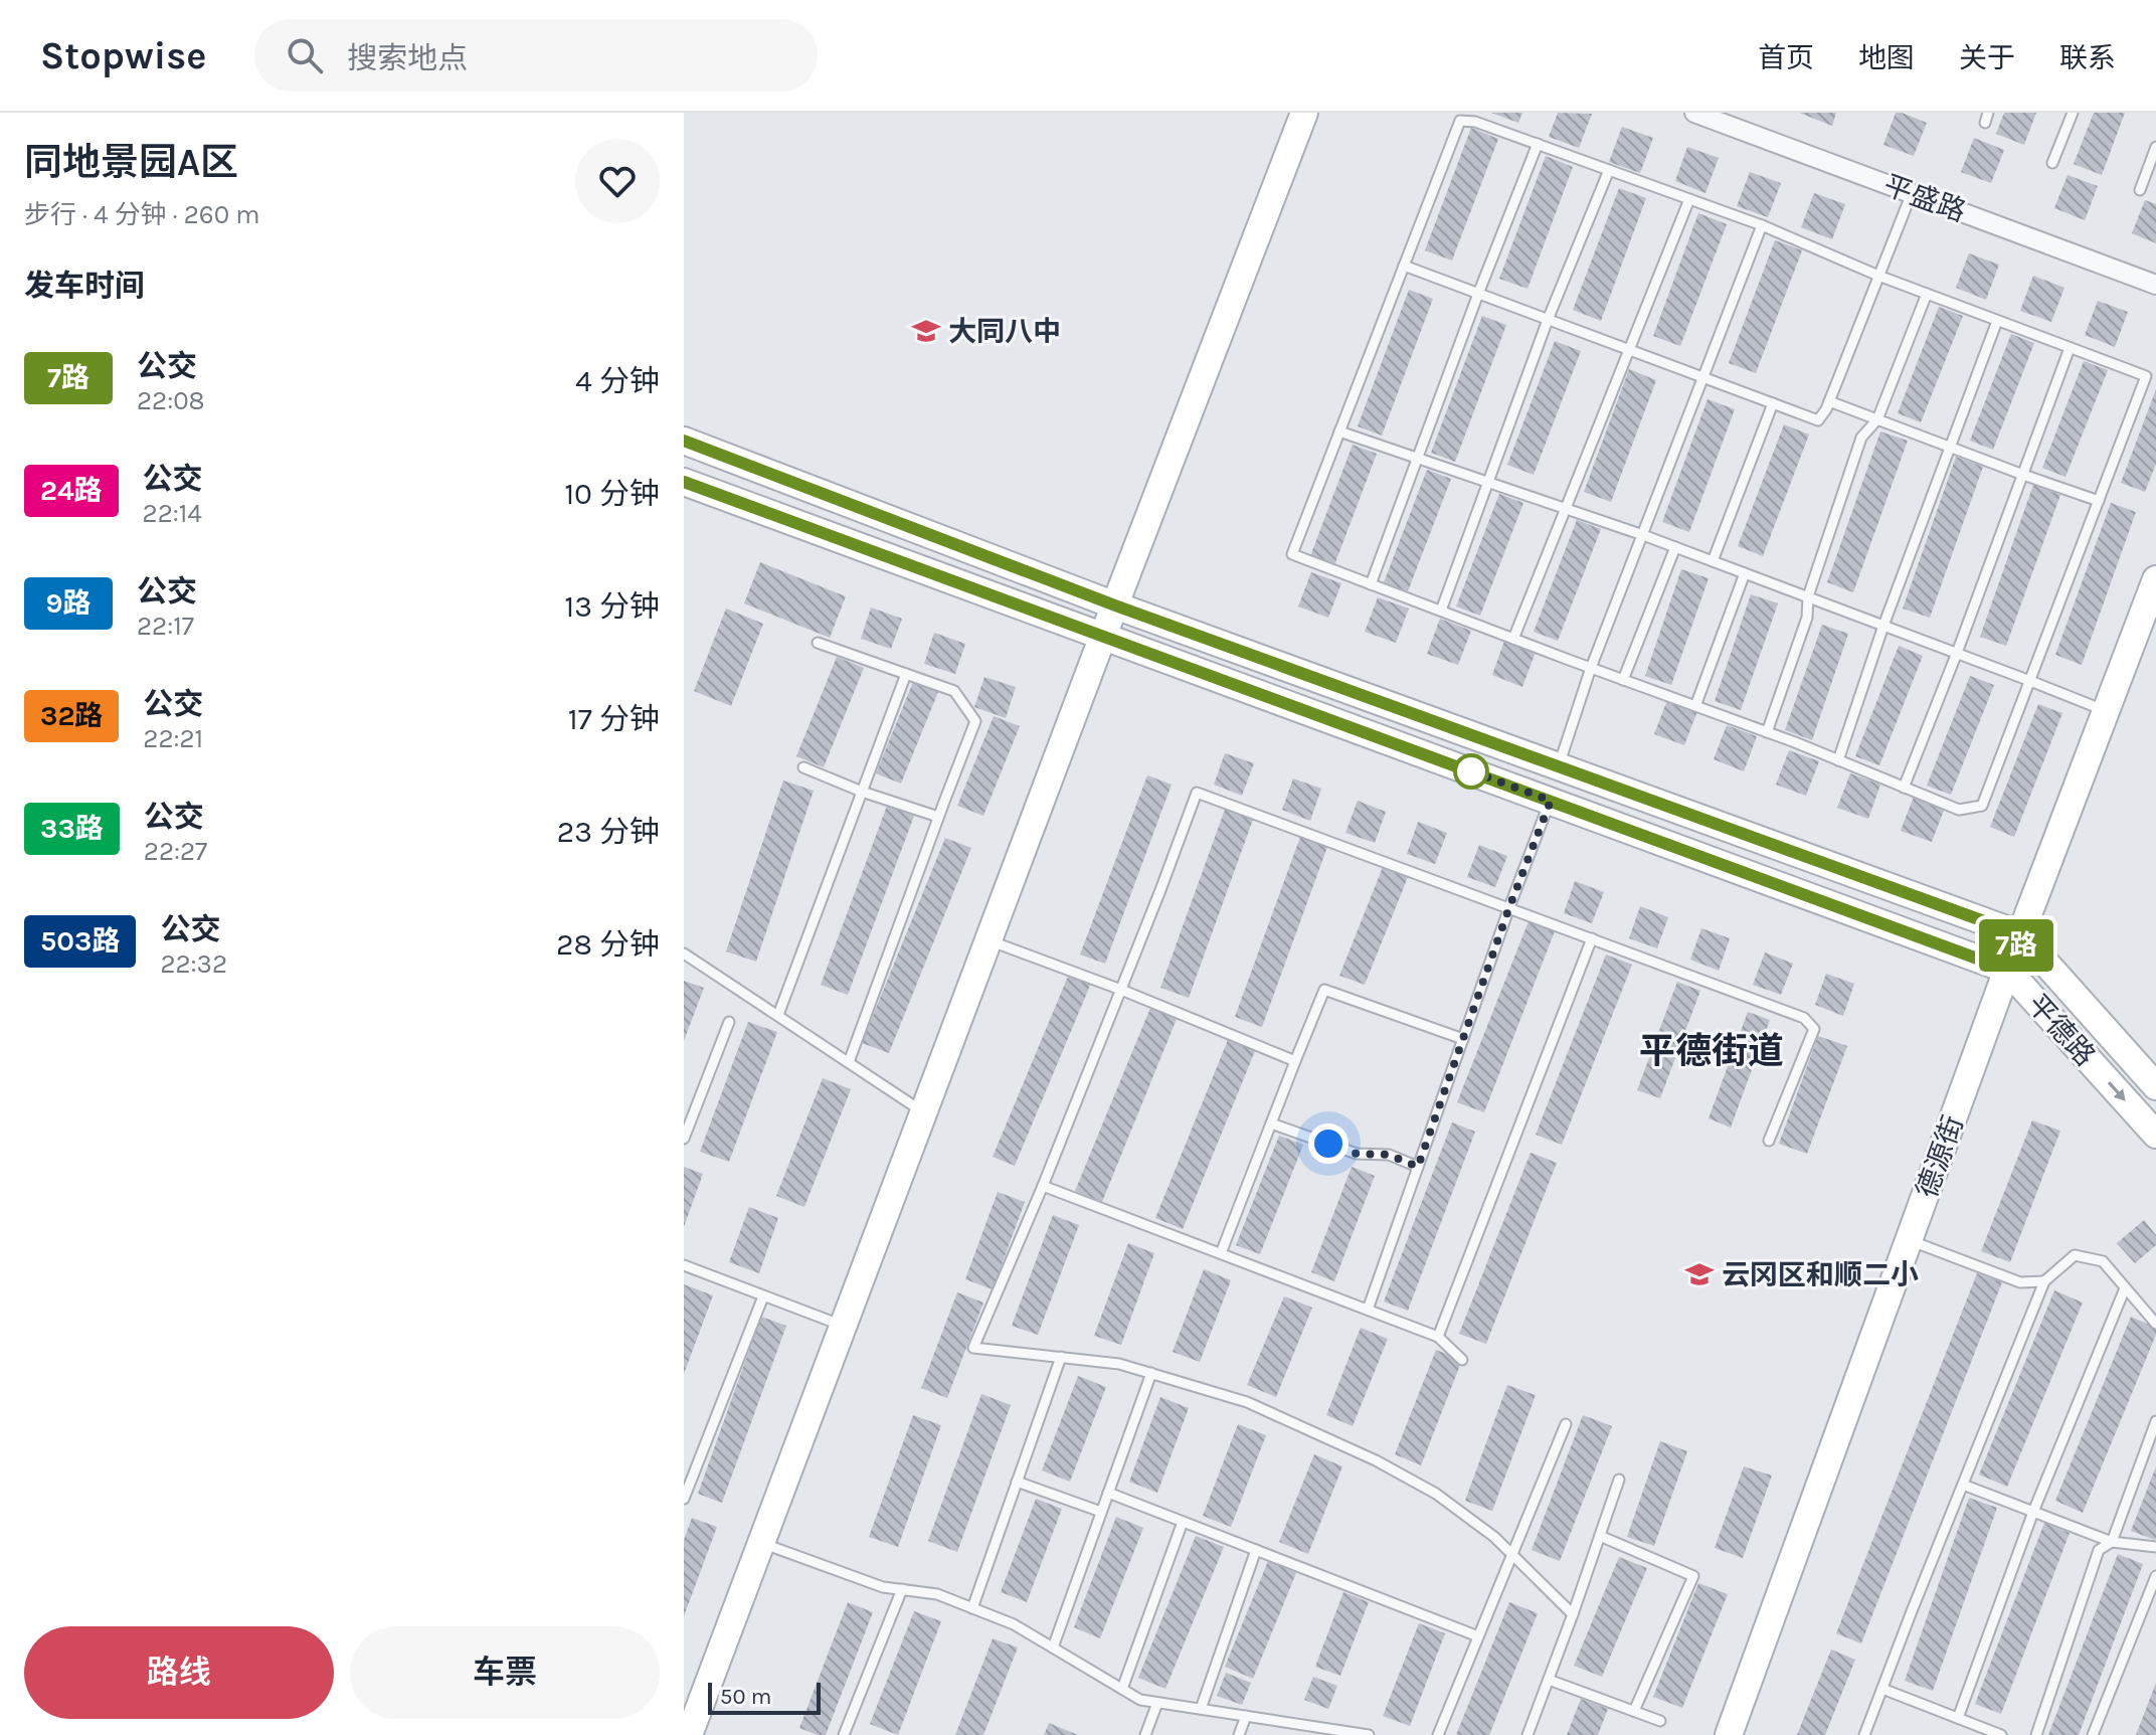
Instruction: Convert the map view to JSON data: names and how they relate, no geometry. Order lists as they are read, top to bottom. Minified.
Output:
{"streets":{"main road":["平德路","德源街"],"street":["平盛路"]},"crossings":[["平德路","德源街"]],"districts":["平德街道"],"places":{"school or university":["大同八中","云冈区和顺二小"]},"lines":["bus line 7路"],"scale_bar":"50 m","page":{"header":"Stopwise","search":"搜索地点","nav":["首页","地图","关于","联系"],"heading":[["同地景园A区","步行 · 4 分钟 · 260 m"],"发车时间"],"on_map":"7路","list":[{"mark":"7路","name":"公交","note":"22:08","value":"4 分钟"},{"mark":"24路","name":"公交","note":"22:14","value":"10 分钟"},{"mark":"9路","name":"公交","note":"22:17","value":"13 分钟"},{"mark":"32路","name":"公交","note":"22:21","value":"17 分钟"},{"mark":"33路","name":"公交","note":"22:27","value":"23 分钟"},{"mark":"503路","name":"公交","note":"22:32","value":"28 分钟"}],"buttons":["路线","车票"],"scale":"50 m"}}
